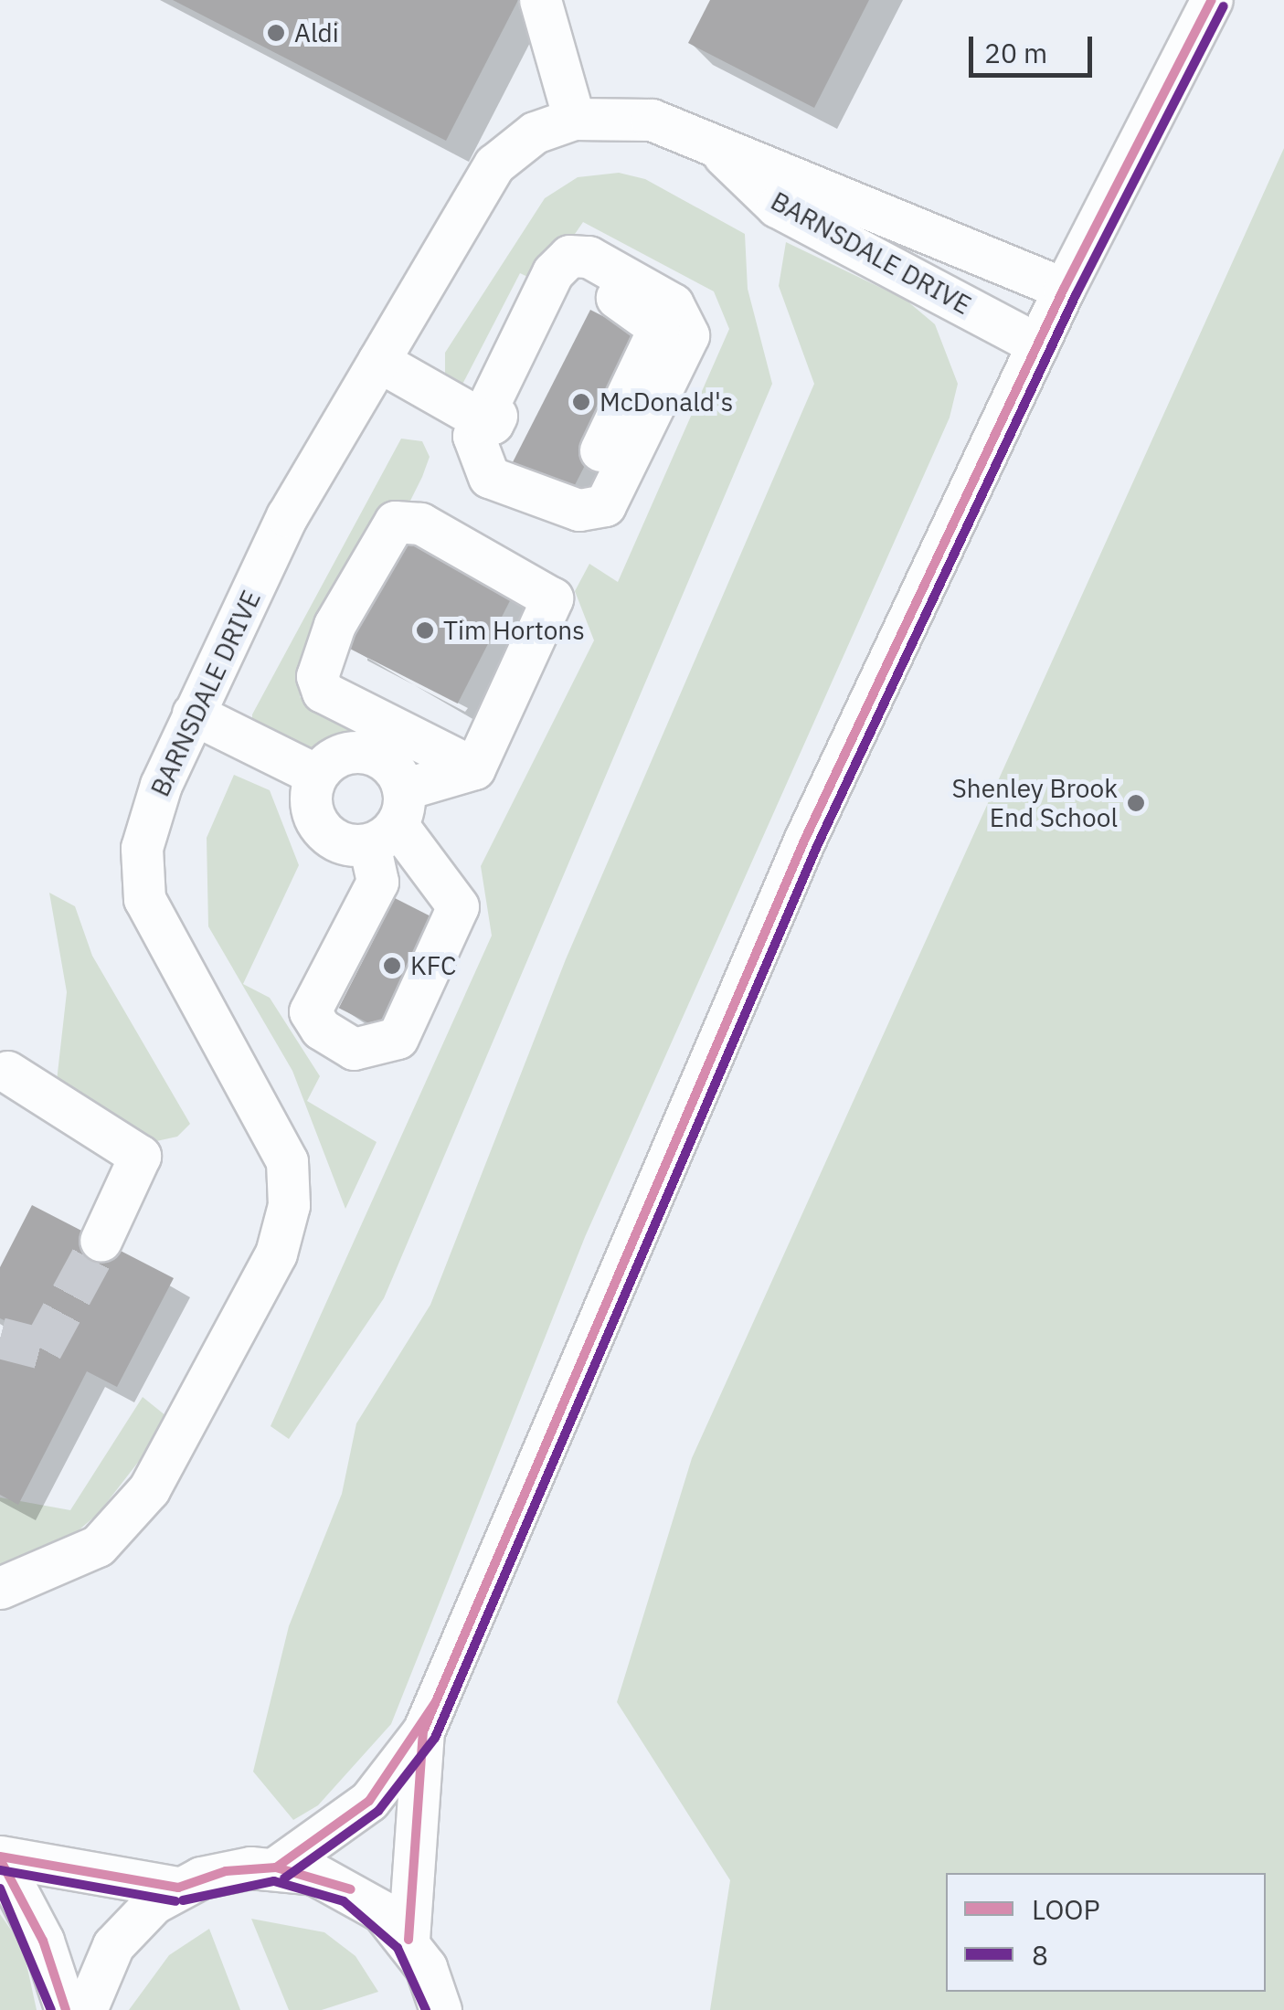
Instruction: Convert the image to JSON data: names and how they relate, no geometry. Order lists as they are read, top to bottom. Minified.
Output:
{"streets":{"street":["BARNSDALE DRIVE"]},"places":["Aldi","McDonald's","Tim Hortons","Shenley Brook End School","KFC"],"lines":["transit line LOOP","transit line 8"],"legend":["LOOP","8"],"scale_bar":"20 m"}
